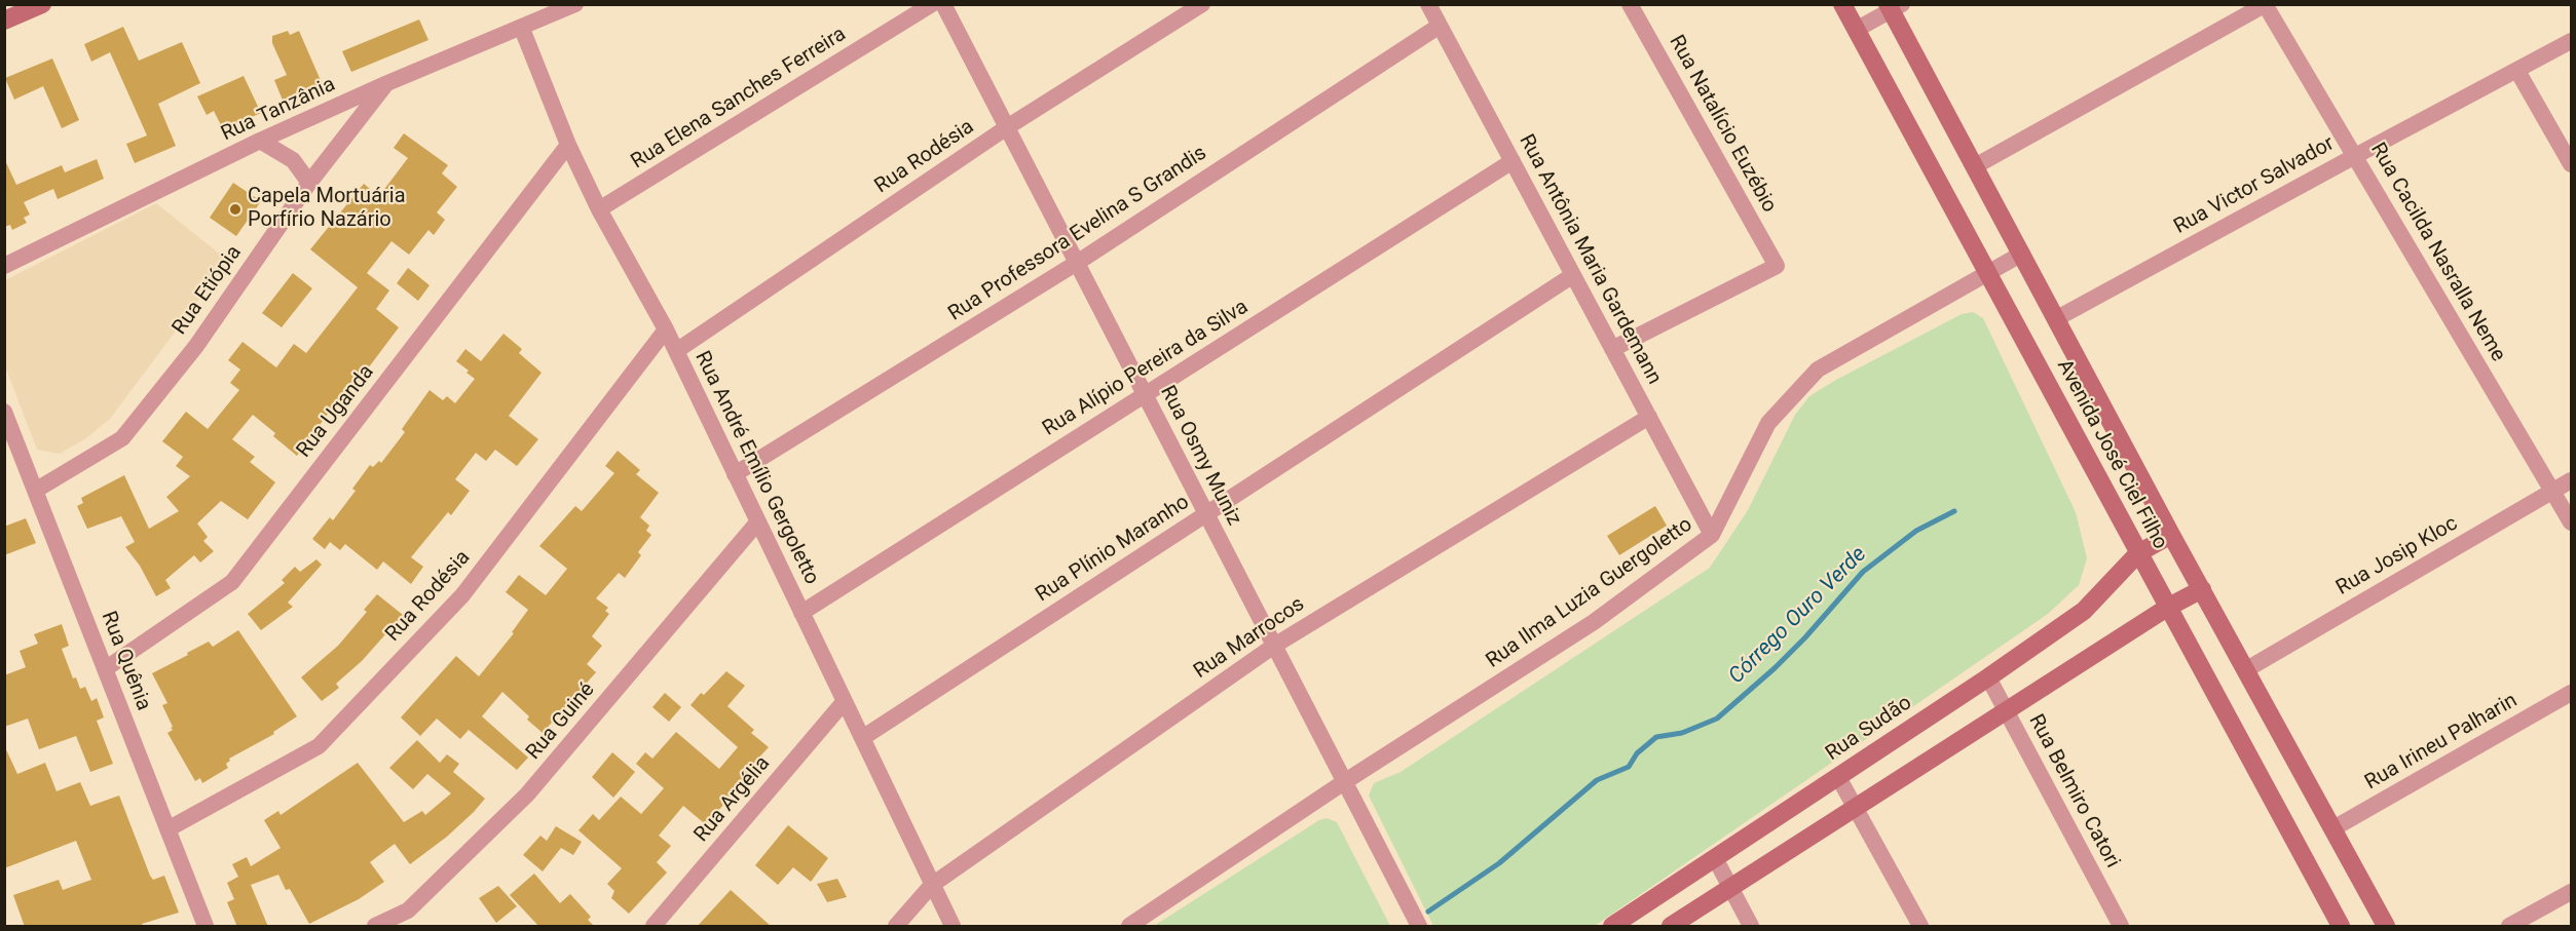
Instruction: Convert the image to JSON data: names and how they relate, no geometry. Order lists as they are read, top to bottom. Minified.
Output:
{"streets":{"street":["Rua Elena Sanches Ferreira","Rua Tanzânia","Rua Natalício Euzébio","Rua Rodésia","Rua Victor Salvador","Rua Professora Evelina S Grandis","Rua Cacilda Nasralla Neme","Rua Antônia Maria Gardemann","Rua Etiópia","Rua Alípio Pereira da Silva","Rua Uganda","Avenida José Ciel Filho","Rua Osmy Muniz","Rua André Emílio Gergoletto","Rua Plínio Maranho","Rua Josip Kloc","Rua Ilma Luzia Guergoletto","Rua Marrocos","Rua Quênia","Rua Guiné","Rua Sudão","Rua Irineu Palharin","Rua Belmiro Catori","Rua Argélia"]},"crossings":[["Rua Elena Sanches Ferreira","Rua André Emílio Gergoletto"],["Rua Tanzânia","Rua Etiópia"],["Rua Tanzânia","Rua André Emílio Gergoletto"],["Rua Natalício Euzébio","Rua Antônia Maria Gardemann"],["Rua Rodésia","Rua Osmy Muniz"],["Rua Rodésia","Rua André Emílio Gergoletto"],["Rua Rodésia","Rua Quênia"],["Rua Victor Salvador","Rua Cacilda Nasralla Neme"],["Rua Victor Salvador","Avenida José Ciel Filho"],["Rua Professora Evelina S Grandis","Rua Antônia Maria Gardemann"],["Rua Professora Evelina S Grandis","Rua Osmy Muniz"],["Rua Professora Evelina S Grandis","Rua André Emílio Gergoletto"],["Rua Cacilda Nasralla Neme","Rua Josip Kloc"],["Rua Antônia Maria Gardemann","Rua Alípio Pereira da Silva"],["Rua Antônia Maria Gardemann","Rua Plínio Maranho"],["Rua Antônia Maria Gardemann","Rua Ilma Luzia Guergoletto"],["Rua Antônia Maria Gardemann","Rua Marrocos"],["Rua Etiópia","Rua Quênia"],["Rua Alípio Pereira da Silva","Rua Osmy Muniz"],["Rua Alípio Pereira da Silva","Rua André Emílio Gergoletto"],["Rua Uganda","Rua André Emílio Gergoletto"],["Rua Uganda","Rua Quênia"],["Avenida José Ciel Filho","Rua Josip Kloc"],["Avenida José Ciel Filho","Rua Ilma Luzia Guergoletto"],["Avenida José Ciel Filho","Rua Sudão"],["Avenida José Ciel Filho","Rua Irineu Palharin"],["Rua Osmy Muniz","Rua Plínio Maranho"],["Rua Osmy Muniz","Rua Ilma Luzia Guergoletto"],["Rua Osmy Muniz","Rua Marrocos"],["Rua André Emílio Gergoletto","Rua Plínio Maranho"],["Rua André Emílio Gergoletto","Rua Marrocos"],["Rua André Emílio Gergoletto","Rua Guiné"],["Rua André Emílio Gergoletto","Rua Argélia"],["Rua Sudão","Rua Belmiro Catori"]],"water":["Córrego Ouro Verde"],"places":["Capela Mortuária Porfírio Nazário"]}
